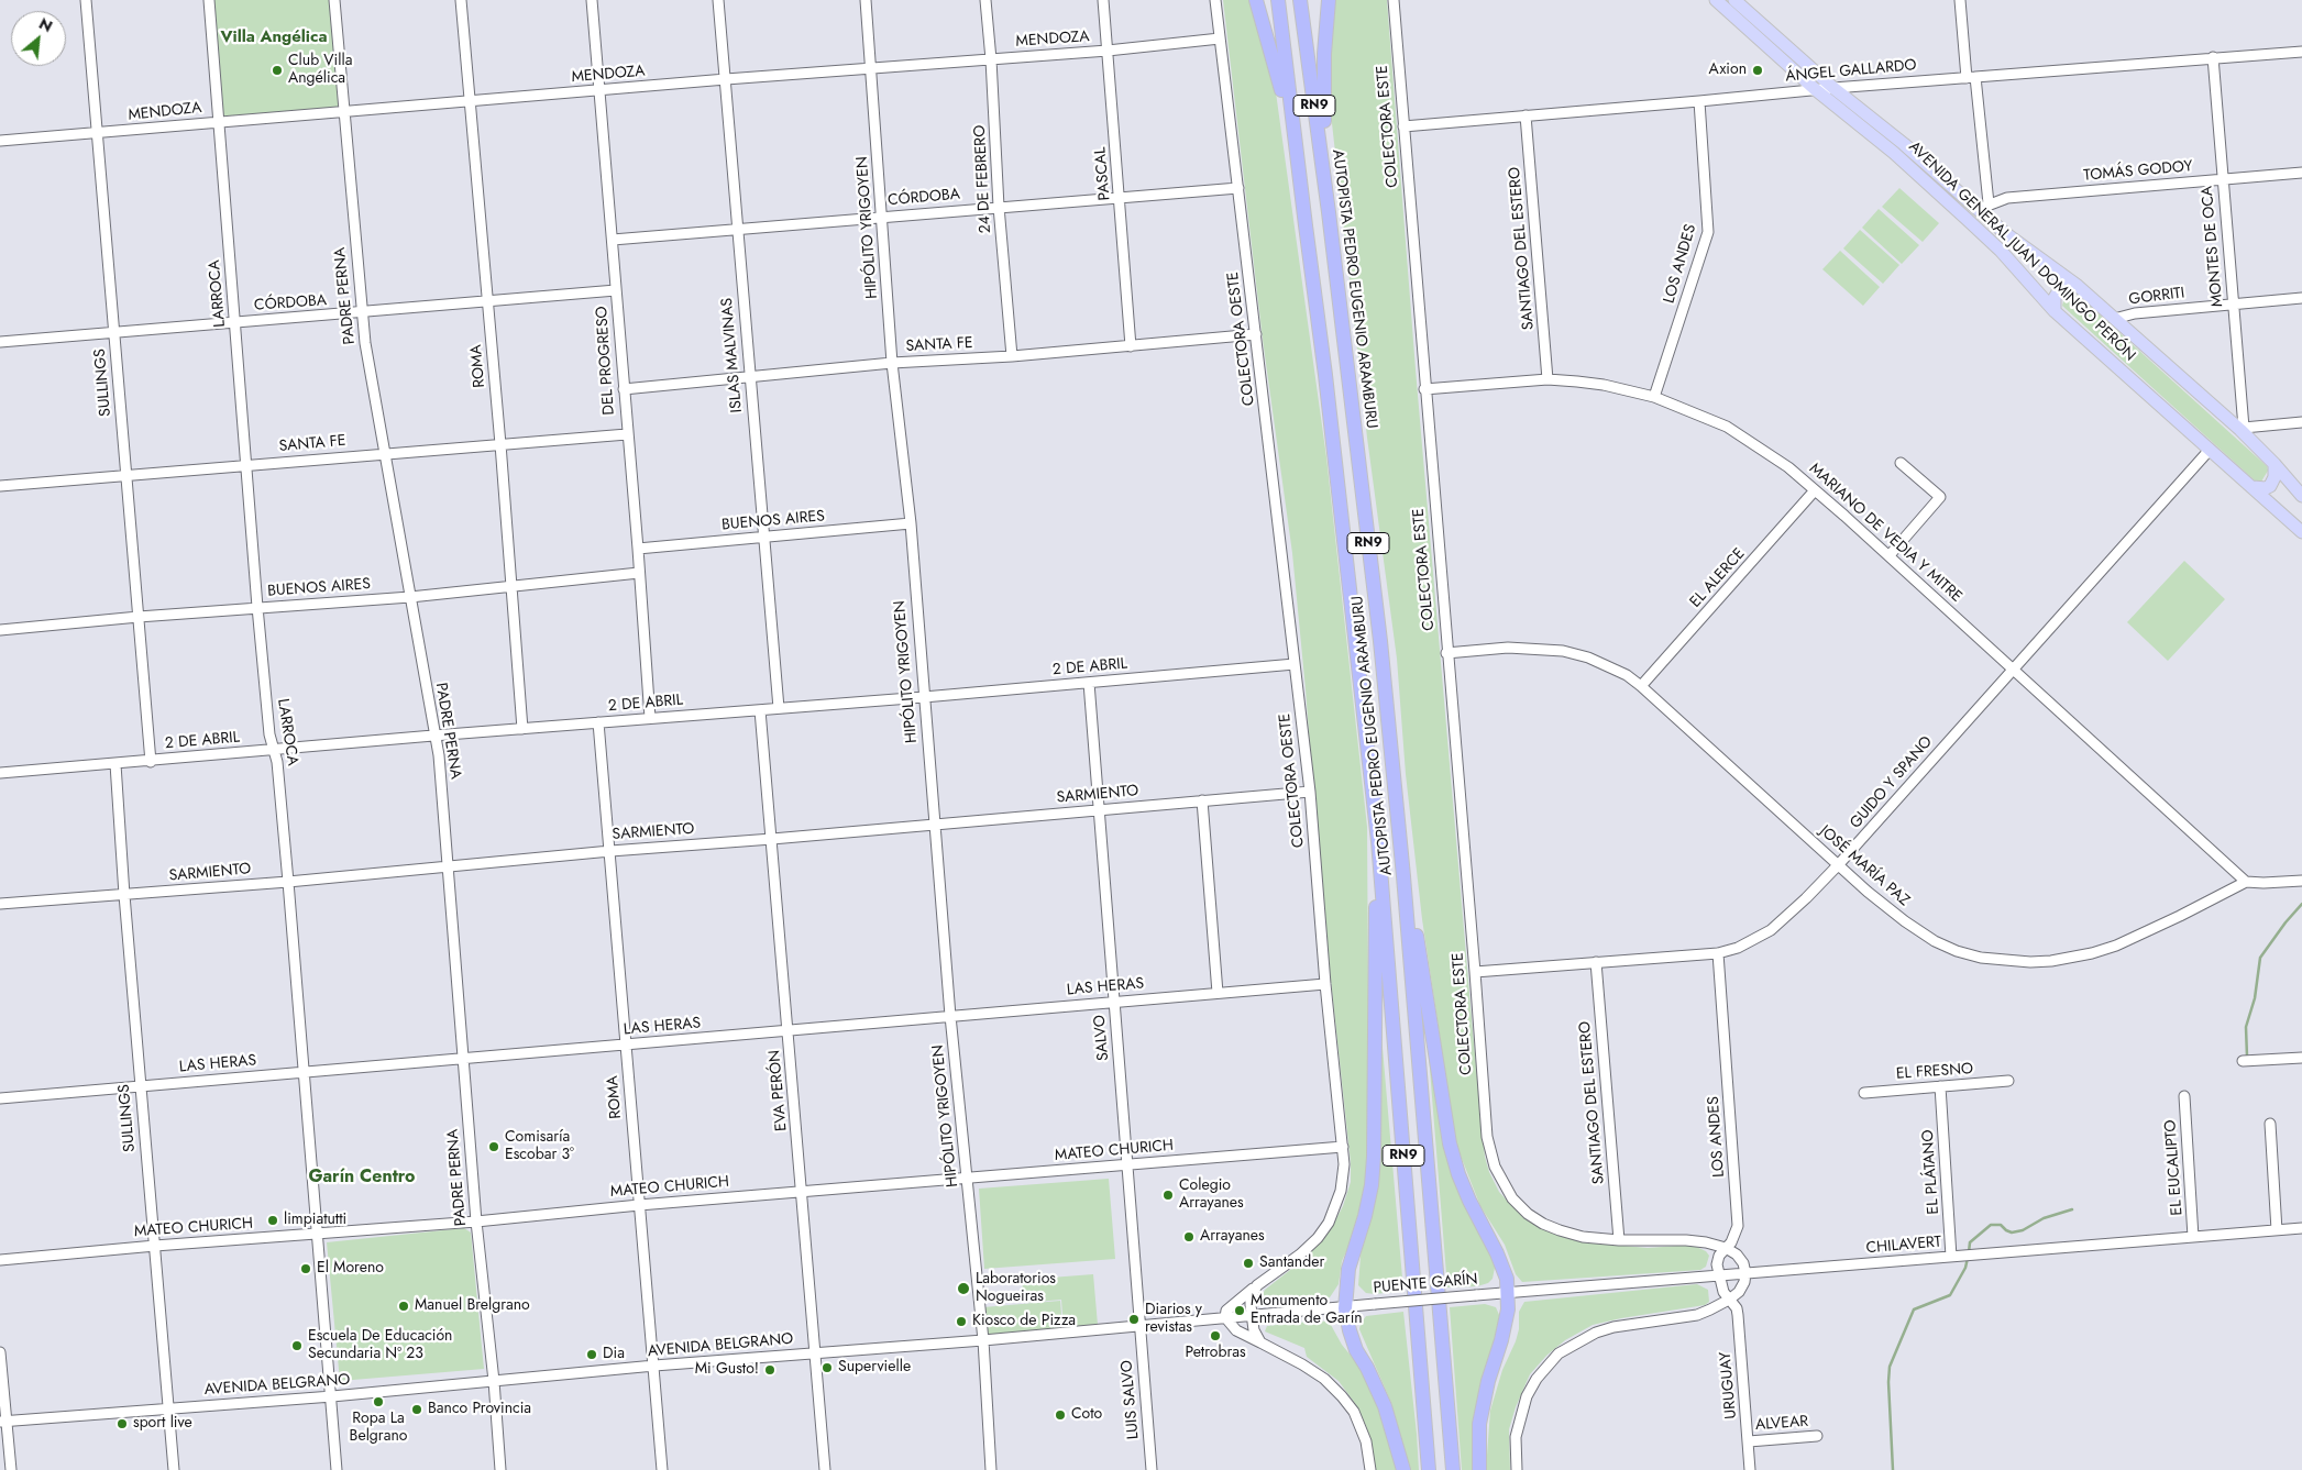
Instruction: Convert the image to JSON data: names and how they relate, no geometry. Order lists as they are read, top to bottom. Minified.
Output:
{"streets":{"highway":["RN9","AUTOPISTA PEDRO EUGENIO ARAMBURU"],"main road":["AVENIDA GENERAL JUAN DOMINGO PERÓN"],"street":["MENDOZA","ÁNGEL GALLARDO","COLECTORA ESTE","TOMÁS GODOY","PASCAL","24 DE FEBRERO","CÓRDOBA","HIPÓLITO YRIGOYEN","MONTES DE OCA","SANTIAGO DEL ESTERO","LOS ANDES","LARROCA","PADRE PERNA","GORRITI","COLECTORA OESTE","SANTA FE","ISLAS MALVINAS","DEL PROGRESO","ROMA","SULLINGS","BUENOS AIRES","MARIANO DE VEDIA Y MITRE","EL ALERCE","2 DE ABRIL","GUIDO Y SPANO","SARMIENTO","JOSÉ MARÍA PAZ","LAS HERAS","SALVO","EL FRESNO","EVA PERÓN","MATEO CHURICH","EL EUCALIPTO","EL PLÁTANO","CHILAVERT","PUENTE GARÍN","AVENIDA BELGRANO","URUGUAY","LUIS SALVO","ALVEAR"]},"crossings":[["MENDOZA","PASCAL"],["MENDOZA","24 DE FEBRERO"],["MENDOZA","HIPÓLITO YRIGOYEN"],["MENDOZA","LARROCA"],["MENDOZA","PADRE PERNA"],["MENDOZA","COLECTORA OESTE"],["MENDOZA","ISLAS MALVINAS"],["MENDOZA","DEL PROGRESO"],["MENDOZA","ROMA"],["MENDOZA","SULLINGS"],["ÁNGEL GALLARDO","COLECTORA ESTE"],["ÁNGEL GALLARDO","MONTES DE OCA"],["ÁNGEL GALLARDO","SANTIAGO DEL ESTERO"],["ÁNGEL GALLARDO","AVENIDA GENERAL JUAN DOMINGO PERÓN"],["ÁNGEL GALLARDO","LOS ANDES"],["COLECTORA ESTE","SANTIAGO DEL ESTERO"],["COLECTORA ESTE","LOS ANDES"],["COLECTORA ESTE","MARIANO DE VEDIA Y MITRE"],["COLECTORA ESTE","GUIDO Y SPANO"],["COLECTORA ESTE","JOSÉ MARÍA PAZ"],["TOMÁS GODOY","MONTES DE OCA"],["TOMÁS GODOY","AVENIDA GENERAL JUAN DOMINGO PERÓN"],["PASCAL","CÓRDOBA"],["PASCAL","SANTA FE"],["24 DE FEBRERO","CÓRDOBA"],["24 DE FEBRERO","SANTA FE"],["CÓRDOBA","HIPÓLITO YRIGOYEN"],["CÓRDOBA","LARROCA"],["CÓRDOBA","PADRE PERNA"],["CÓRDOBA","COLECTORA OESTE"],["CÓRDOBA","ISLAS MALVINAS"],["CÓRDOBA","DEL PROGRESO"],["CÓRDOBA","ROMA"],["CÓRDOBA","SULLINGS"],["HIPÓLITO YRIGOYEN","SANTA FE"],["HIPÓLITO YRIGOYEN","BUENOS AIRES"],["HIPÓLITO YRIGOYEN","2 DE ABRIL"],["HIPÓLITO YRIGOYEN","SARMIENTO"],["HIPÓLITO YRIGOYEN","LAS HERAS"],["HIPÓLITO YRIGOYEN","MATEO CHURICH"],["HIPÓLITO YRIGOYEN","AVENIDA BELGRANO"],["MONTES DE OCA","AVENIDA GENERAL JUAN DOMINGO PERÓN"],["MONTES DE OCA","GORRITI"],["SANTIAGO DEL ESTERO","MARIANO DE VEDIA Y MITRE"],["SANTIAGO DEL ESTERO","GUIDO Y SPANO"],["AVENIDA GENERAL JUAN DOMINGO PERÓN","GORRITI"],["AVENIDA GENERAL JUAN DOMINGO PERÓN","GUIDO Y SPANO"],["LOS ANDES","MARIANO DE VEDIA Y MITRE"],["LOS ANDES","GUIDO Y SPANO"],["LOS ANDES","CHILAVERT"],["LOS ANDES","URUGUAY"],["LARROCA","SANTA FE"],["LARROCA","BUENOS AIRES"],["LARROCA","2 DE ABRIL"],["LARROCA","SARMIENTO"],["LARROCA","LAS HERAS"],["LARROCA","MATEO CHURICH"],["LARROCA","AVENIDA BELGRANO"],["PADRE PERNA","SANTA FE"],["PADRE PERNA","BUENOS AIRES"],["PADRE PERNA","2 DE ABRIL"],["PADRE PERNA","SARMIENTO"],["PADRE PERNA","LAS HERAS"],["PADRE PERNA","MATEO CHURICH"],["PADRE PERNA","AVENIDA BELGRANO"],["COLECTORA OESTE","SANTA FE"],["COLECTORA OESTE","2 DE ABRIL"],["COLECTORA OESTE","SARMIENTO"],["COLECTORA OESTE","LAS HERAS"],["COLECTORA OESTE","MATEO CHURICH"],["COLECTORA OESTE","AVENIDA BELGRANO"],["SANTA FE","ISLAS MALVINAS"],["SANTA FE","DEL PROGRESO"],["SANTA FE","ROMA"],["SANTA FE","SULLINGS"],["ISLAS MALVINAS","BUENOS AIRES"],["ISLAS MALVINAS","2 DE ABRIL"],["DEL PROGRESO","BUENOS AIRES"],["DEL PROGRESO","2 DE ABRIL"],["ROMA","BUENOS AIRES"],["ROMA","2 DE ABRIL"],["ROMA","SARMIENTO"],["ROMA","LAS HERAS"],["ROMA","MATEO CHURICH"],["ROMA","AVENIDA BELGRANO"],["SULLINGS","BUENOS AIRES"],["SULLINGS","2 DE ABRIL"],["SULLINGS","SARMIENTO"],["SULLINGS","LAS HERAS"],["SULLINGS","MATEO CHURICH"],["SULLINGS","AVENIDA BELGRANO"],["MARIANO DE VEDIA Y MITRE","EL ALERCE"],["MARIANO DE VEDIA Y MITRE","GUIDO Y SPANO"],["MARIANO DE VEDIA Y MITRE","JOSÉ MARÍA PAZ"],["EL ALERCE","JOSÉ MARÍA PAZ"],["2 DE ABRIL","SALVO"],["2 DE ABRIL","EVA PERÓN"],["GUIDO Y SPANO","JOSÉ MARÍA PAZ"],["SARMIENTO","SALVO"],["SARMIENTO","EVA PERÓN"],["LAS HERAS","SALVO"],["LAS HERAS","EVA PERÓN"],["SALVO","MATEO CHURICH"],["SALVO","AVENIDA BELGRANO"],["SALVO","LUIS SALVO"],["EL FRESNO","EL PLÁTANO"],["EVA PERÓN","MATEO CHURICH"],["EVA PERÓN","AVENIDA BELGRANO"],["EL EUCALIPTO","CHILAVERT"],["EL PLÁTANO","CHILAVERT"],["CHILAVERT","PUENTE GARÍN"],["CHILAVERT","URUGUAY"],["PUENTE GARÍN","AVENIDA BELGRANO"],["AVENIDA BELGRANO","LUIS SALVO"],["URUGUAY","ALVEAR"]],"districts":["Villa Angélica","Garín Centro"],"places":["Club Villa Angélica","Axion","Comisaría Escobar 3°","Colegio Arrayanes","limpiatutti","Arrayanes","Santander","El Moreno","Laboratorios Nogueiras","Manuel Brelgrano","Monumento Entrada de Garín","Diarios y revistas","Kiosco de Pizza","Petrobras","Escuela De Educación Secundaria Nº 23","Dia","Supervielle","Mi Gusto!","Ropa La Belgrano","Banco Provincia","Coto","sport live"],"north":"top right"}
